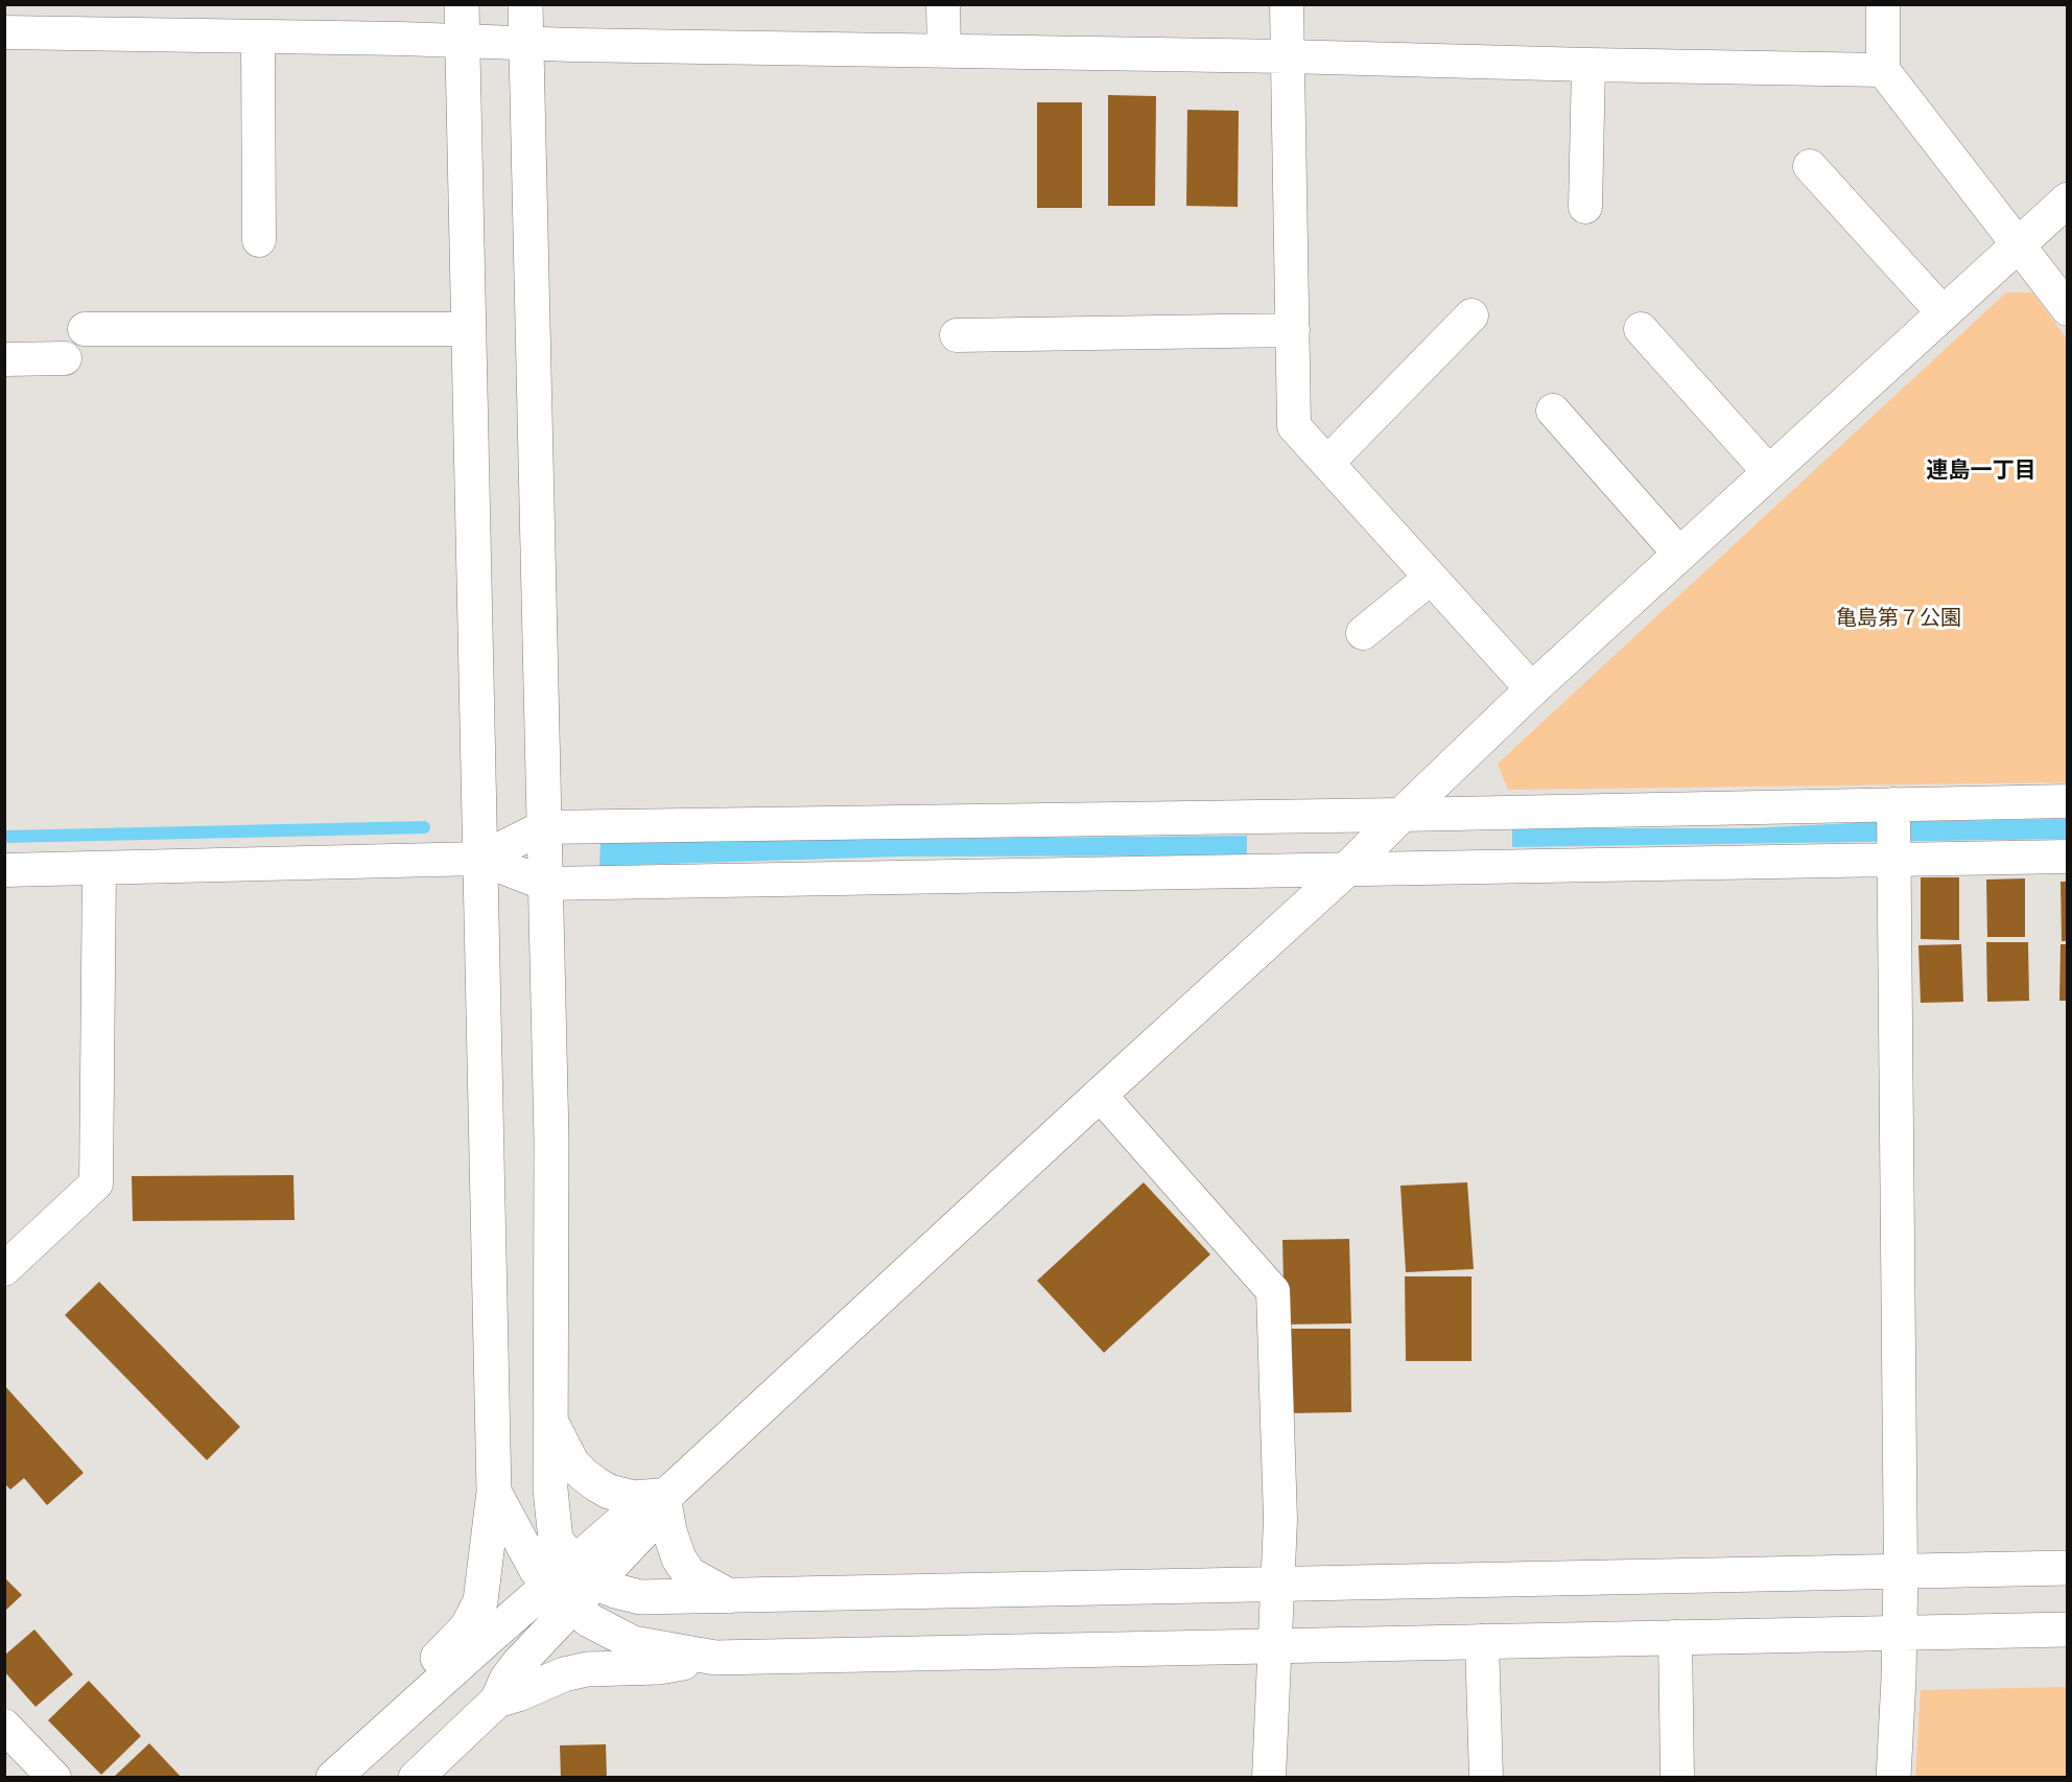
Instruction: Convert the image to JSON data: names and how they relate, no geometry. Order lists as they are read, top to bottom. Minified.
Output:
{"districts":["連島一丁目"],"parks":["亀島第７公園"]}
